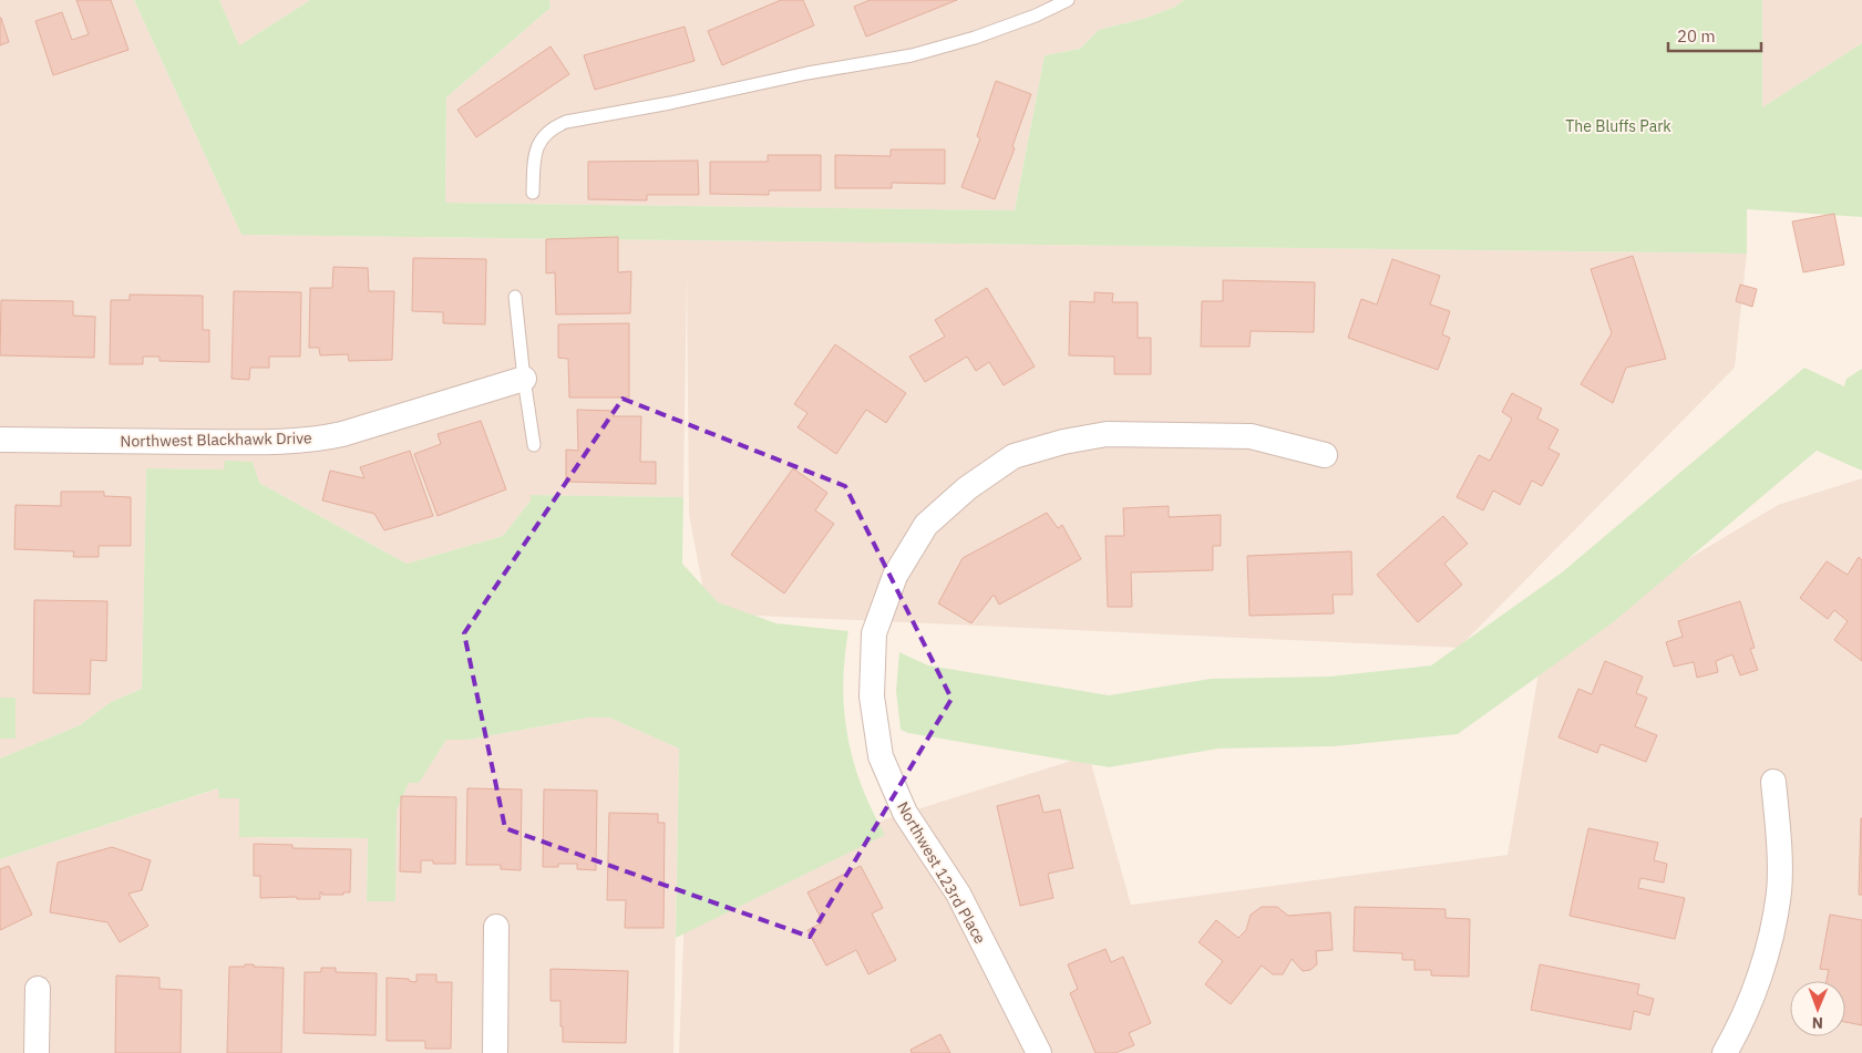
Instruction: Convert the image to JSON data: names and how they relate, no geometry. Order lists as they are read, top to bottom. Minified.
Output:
{"streets":{"street":["Northwest Blackhawk Drive","Northwest 123rd Place"]},"parks":["The Bluffs Park"],"scale_bar":"20 m","north":"bottom"}
